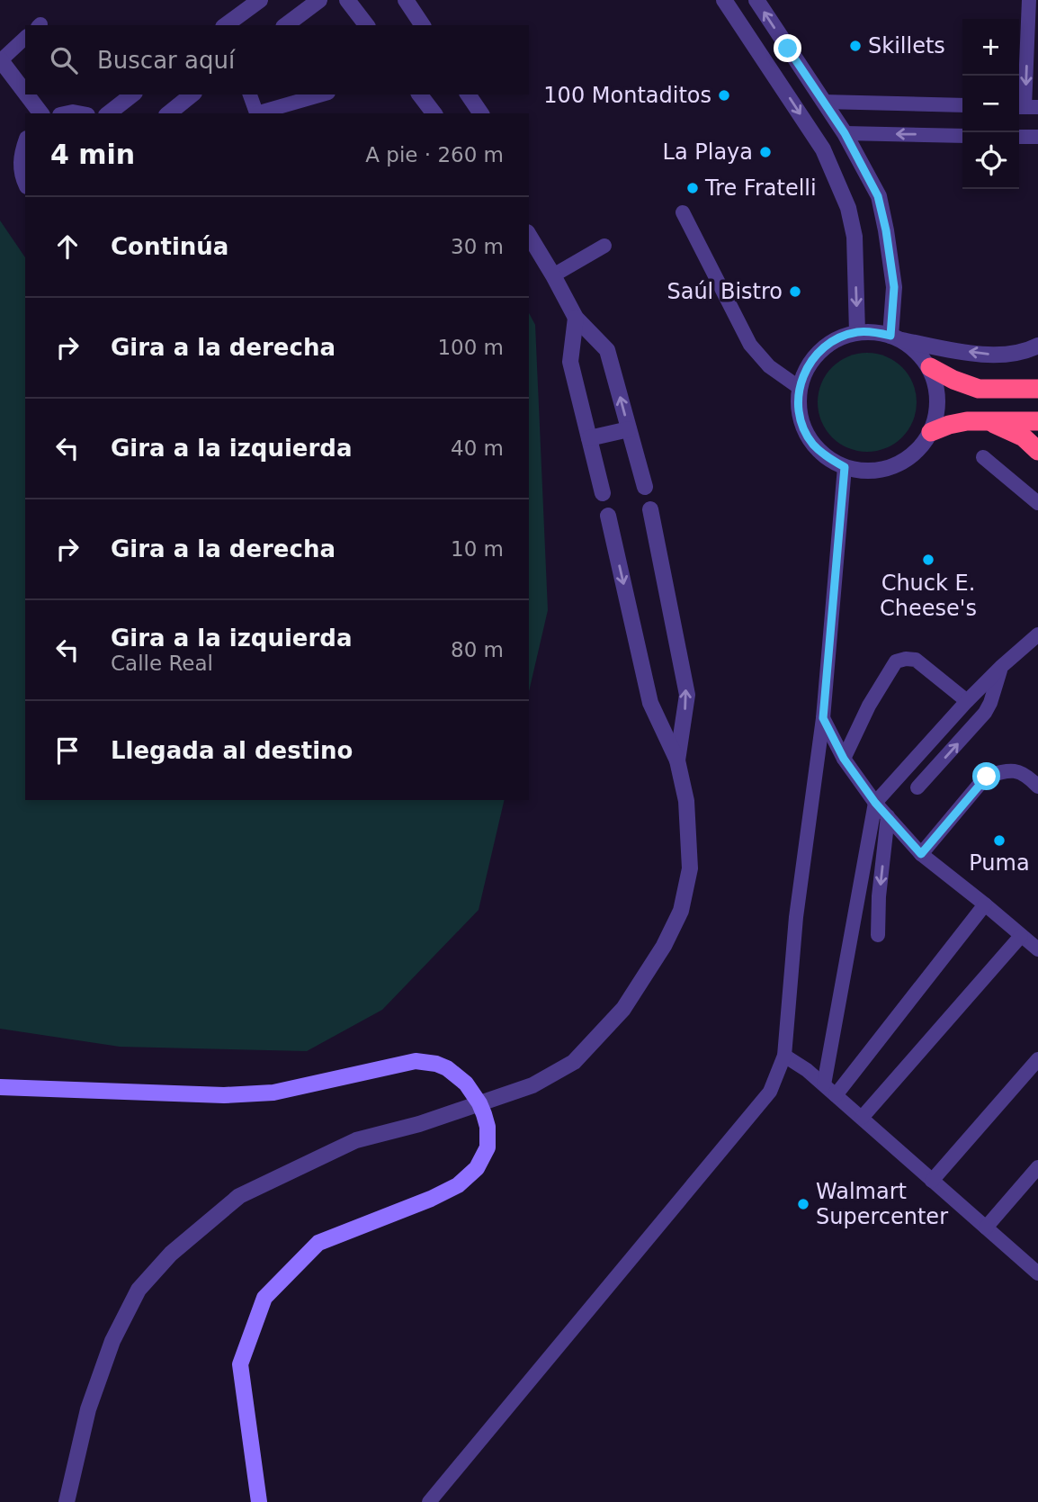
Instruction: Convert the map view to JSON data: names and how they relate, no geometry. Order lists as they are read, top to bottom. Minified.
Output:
{"places":["Skillets","100 Montaditos","La Playa","Tre Fratelli","Saúl Bistro","Chuck E. Cheese's","Puma","Walmart Supercenter"],"page":{"map_buttons":["+","−"],"search":"Buscar aquí","heading":["4 min","A pie · 260 m"],"list":[["Continúa","30 m"],["Gira a la derecha","100 m"],["Gira a la izquierda","40 m"],["Gira a la derecha","10 m"],["Gira a la izquierda","Calle Real","80 m"],"Llegada al destino"]}}
